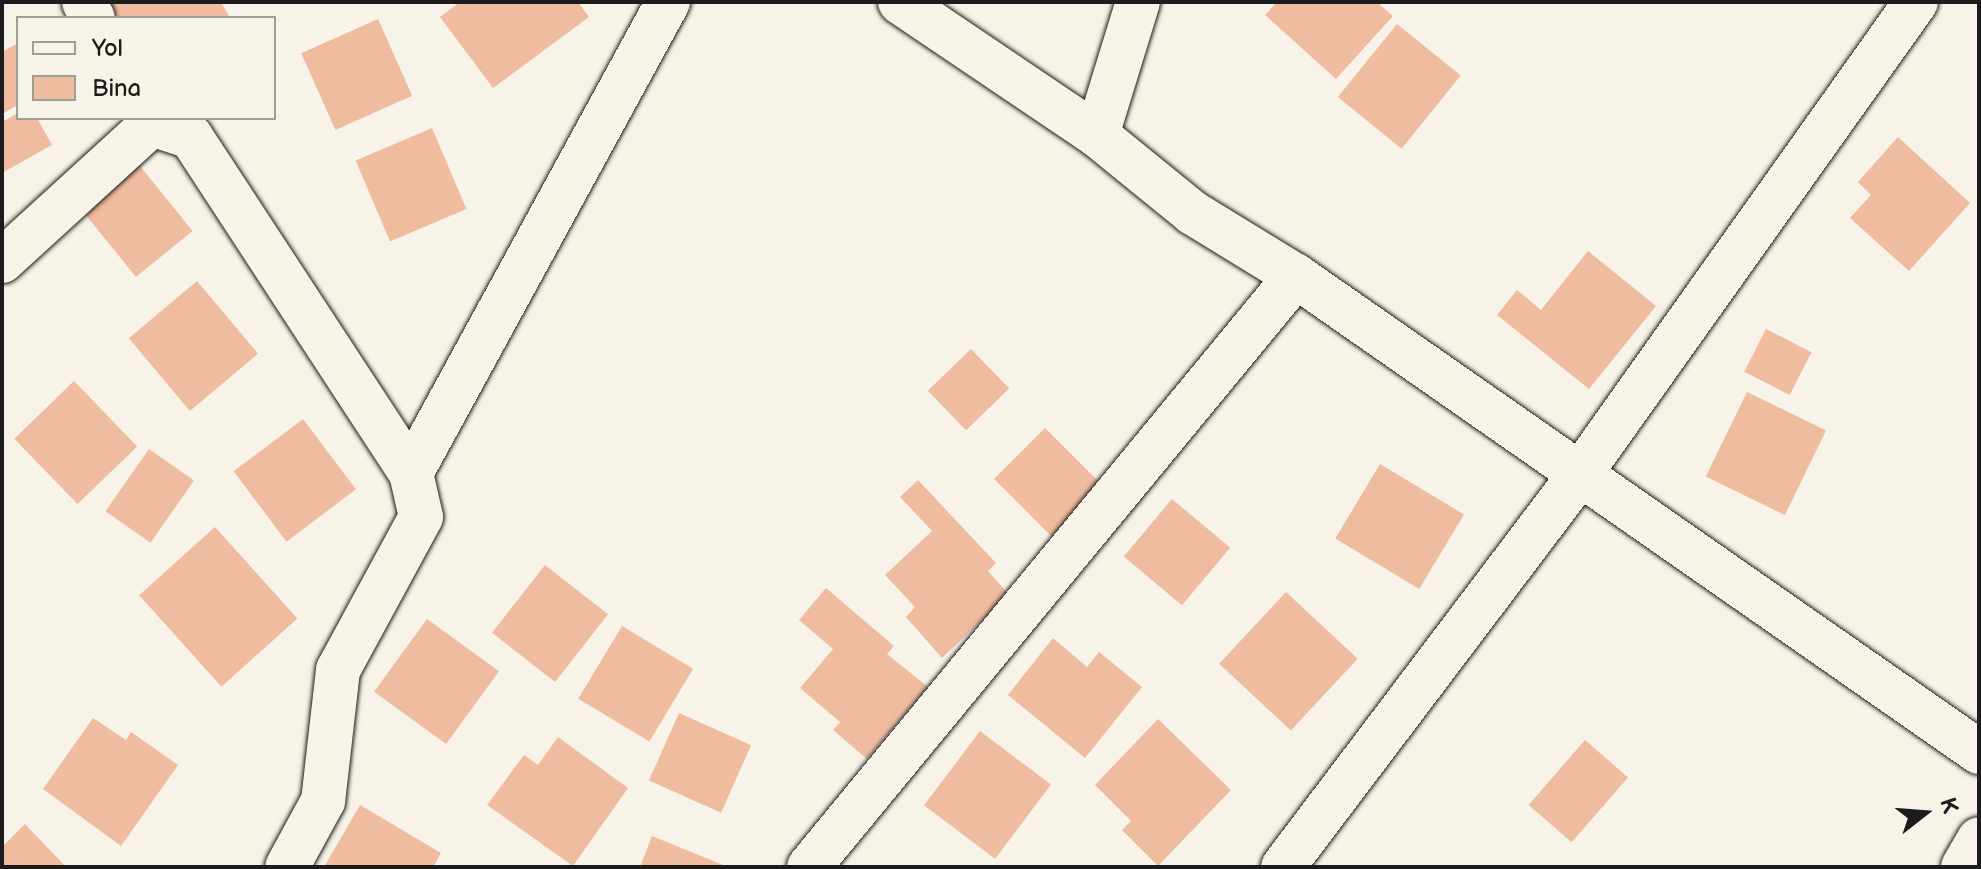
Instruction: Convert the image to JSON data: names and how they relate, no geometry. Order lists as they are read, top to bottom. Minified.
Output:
{"legend":["Yol","Bina"],"north":"right"}
